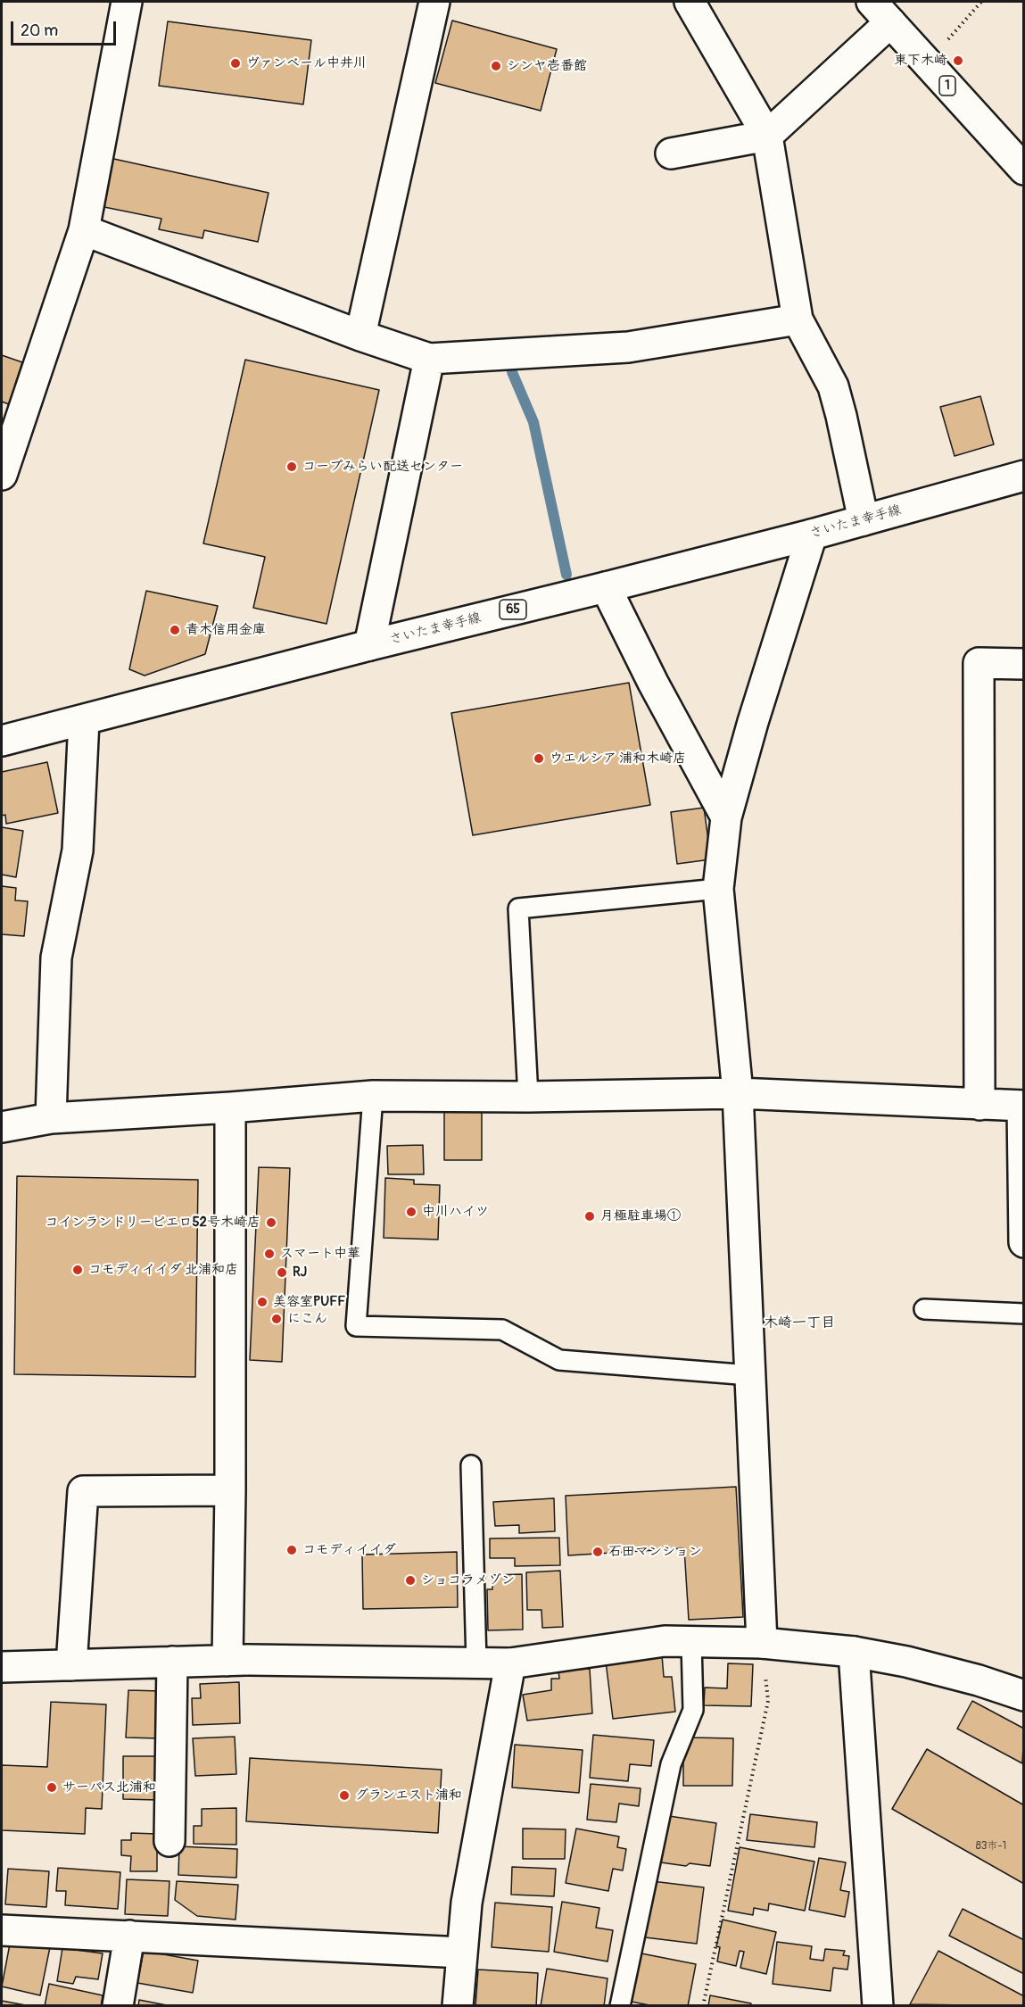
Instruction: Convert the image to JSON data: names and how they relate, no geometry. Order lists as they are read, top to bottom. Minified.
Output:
{"streets":{"street":["1","さいたま幸手線","65"]},"districts":["木崎一丁目"],"places":["東下木崎","ヴァンベール中井川","シンヤ壱番館","コープみらい配送センター","青木信用金庫","ウエルシア 浦和木崎店","中川ハイツ","月極駐車場①","コインランドリーピエロ52号木崎店","スマート中華","コモディイイダ 北浦和店","RJ","美容室PUFF","にこん","コモディイイダ","石田マンション","ショコラメゾン","サーパス北浦和","グランエスト浦和"],"house_numbers":["83市-1"],"scale_bar":"20 m"}
